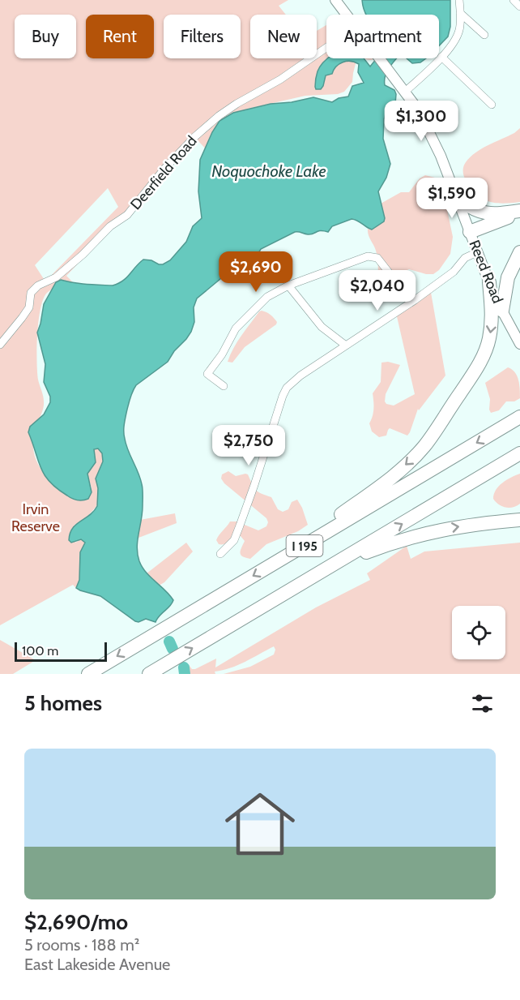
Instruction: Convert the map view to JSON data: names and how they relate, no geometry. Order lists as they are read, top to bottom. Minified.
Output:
{"streets":{"highway":["I 195"],"street":["Deerfield Road","Reed Road"]},"water":["Noquochoke Lake"],"parks":["Irvin Reserve"],"scale_bar":"100 m","page":{"chip":["Buy","Rent","Filters","New","Apartment"],"price":["$1,300","$1,590","$2,690","$2,040","$2,750"],"scale":"100 m","heading":"5 homes","list":[{"name":"$2,690/mo","note":"5 rooms · 188 m² · East Lakeside Avenue"}]}}
